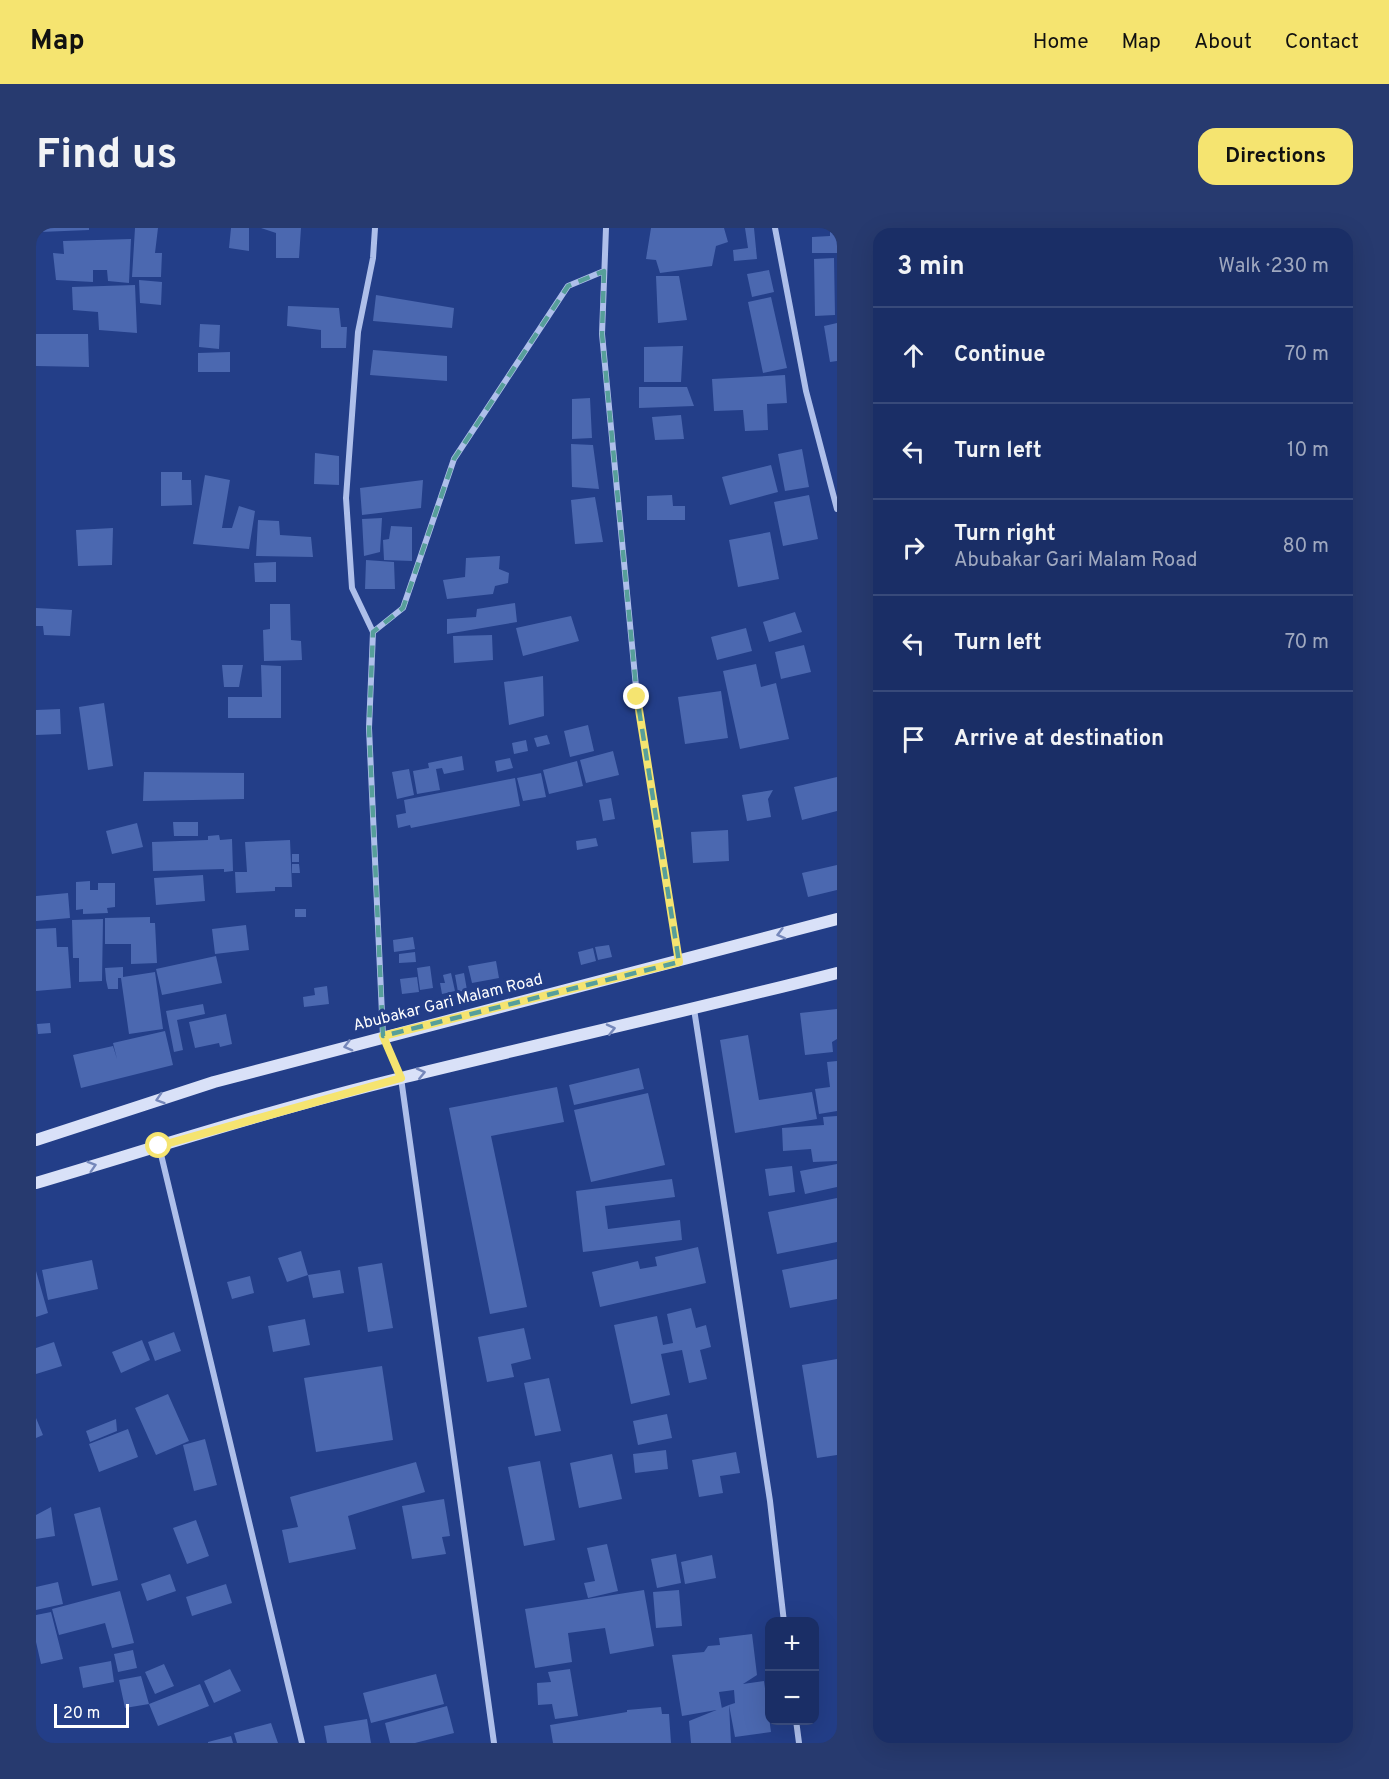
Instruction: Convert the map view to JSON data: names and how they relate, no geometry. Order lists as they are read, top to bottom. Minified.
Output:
{"streets":{"street":["Abubakar Gari Malam Road"]},"scale_bar":"20 m","page":{"header":"Map","nav":["Home","Map","About","Contact"],"buttons":"Directions","title":"Find us","heading":["3 min","Walk · 230 m"],"list":[["Continue","70 m"],["Turn left","10 m"],["Turn right","Abubakar Gari Malam Road","80 m"],["Turn left","70 m"],"Arrive at destination"],"map_buttons":["+","−"],"scale":"20 m"}}
